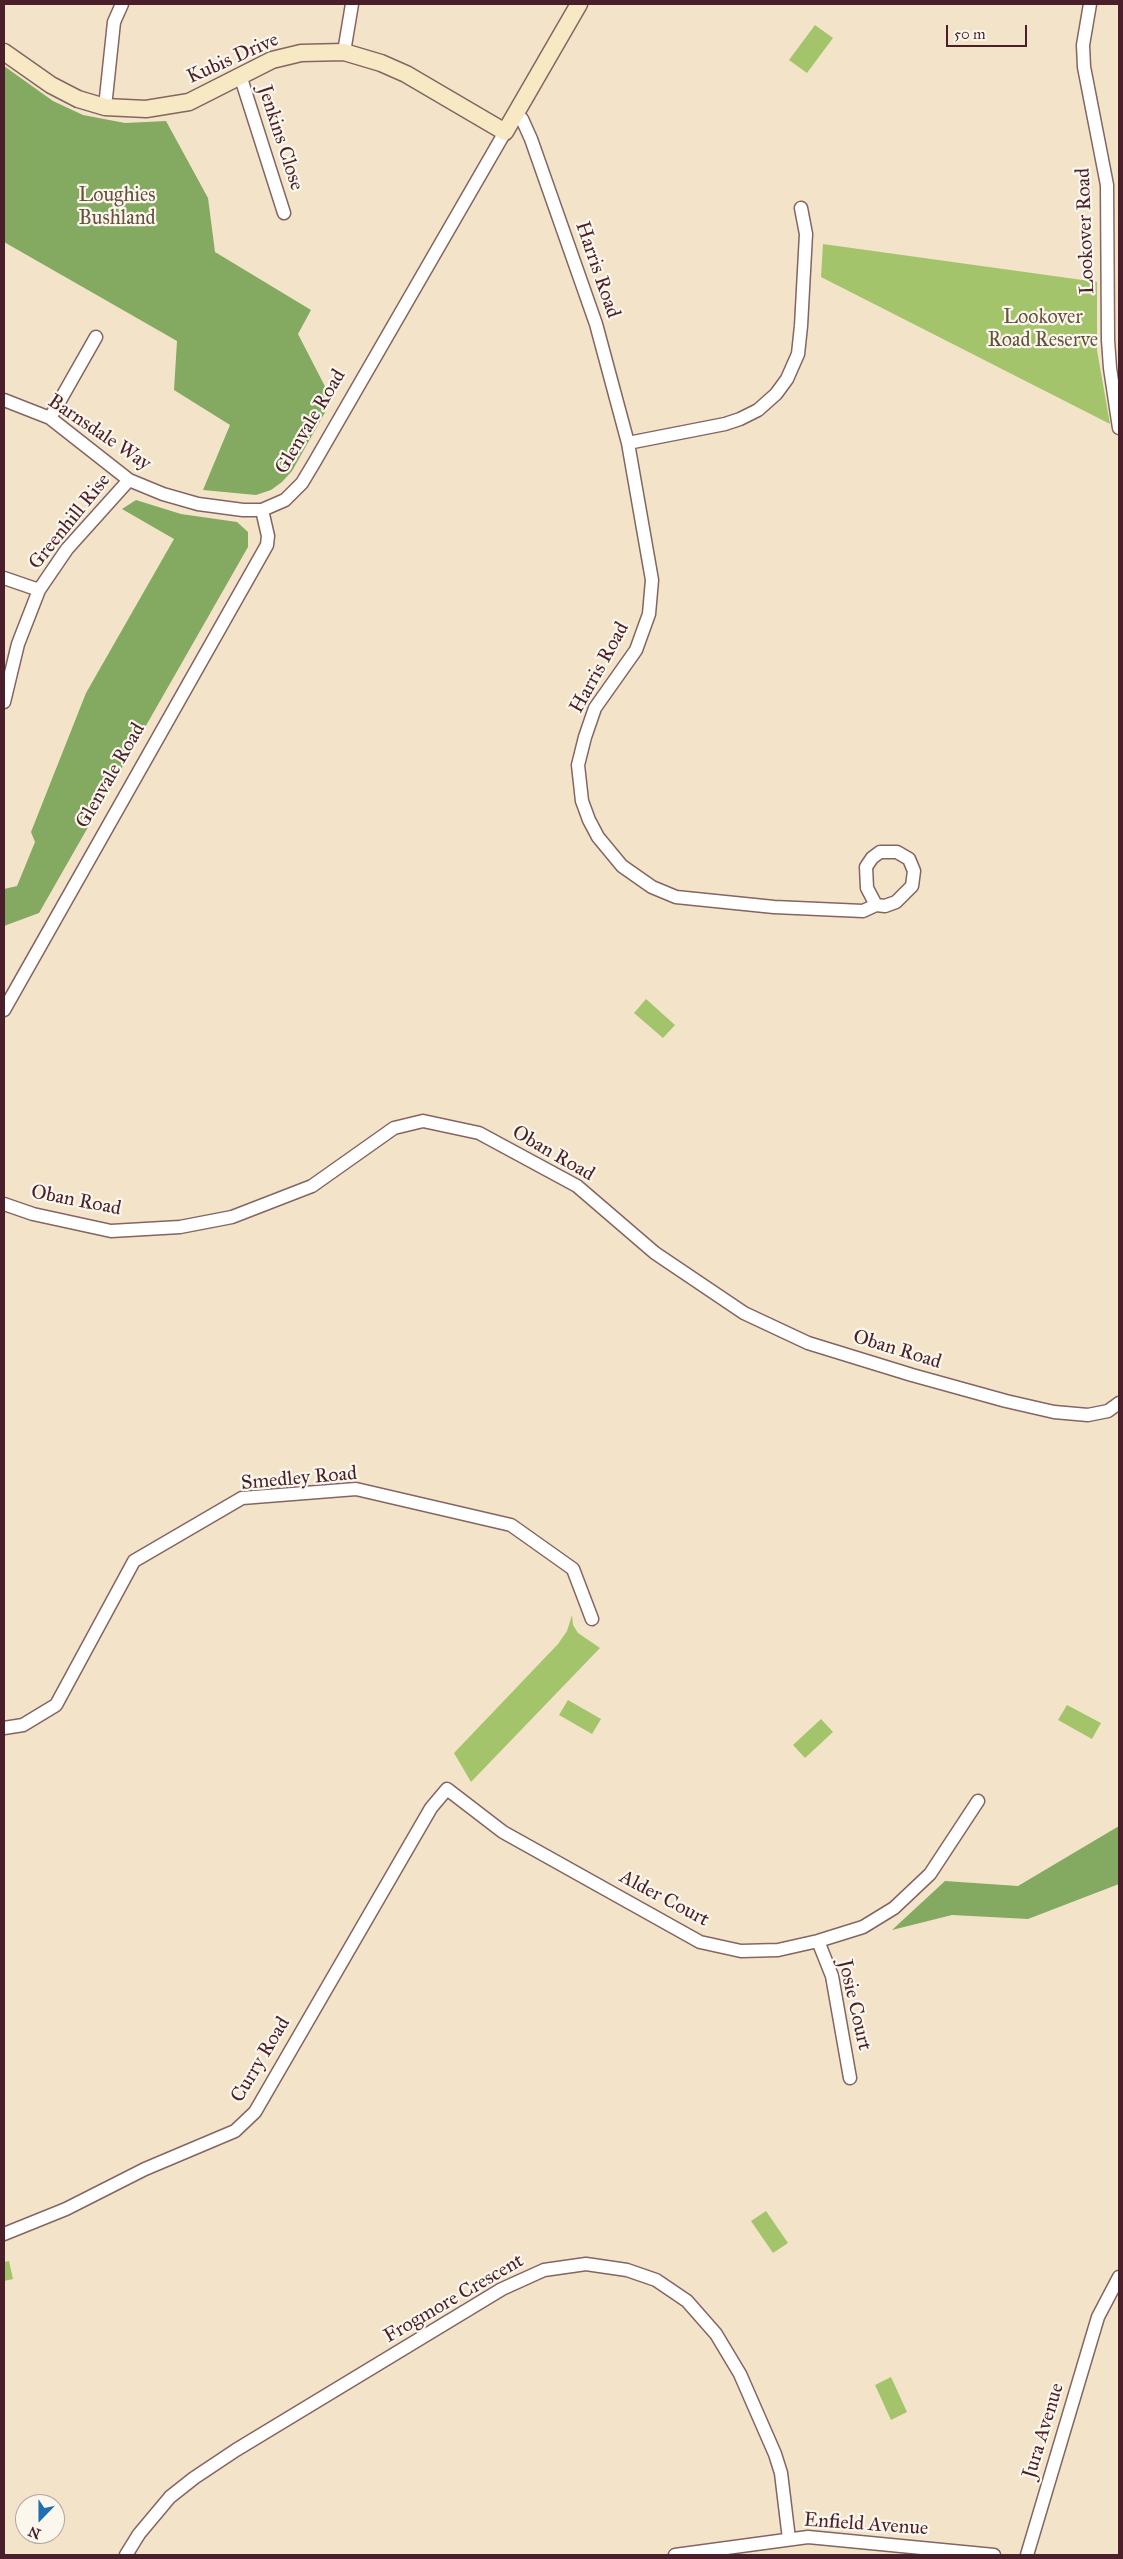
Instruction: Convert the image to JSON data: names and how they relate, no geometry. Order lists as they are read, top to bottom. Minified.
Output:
{"streets":{"street":["Kubis Drive","Jenkins Close","Lookover Road","Harris Road","Glenvale Road","Barnsdale Way","Greenhill Rise","Oban Road","Smedley Road","Alder Court","Josie Court","Curry Road","Frogmore Crescent","Jura Avenue","Enfield Avenue"]},"crossings":[["Kubis Drive","Jenkins Close"],["Kubis Drive","Glenvale Road"],["Harris Road","Glenvale Road"],["Glenvale Road","Barnsdale Way"],["Barnsdale Way","Greenhill Rise"],["Alder Court","Josie Court"],["Alder Court","Curry Road"],["Frogmore Crescent","Enfield Avenue"]],"parks":["Loughies Bushland","Lookover Road Reserve"],"scale_bar":"50 m","north":"bottom"}
